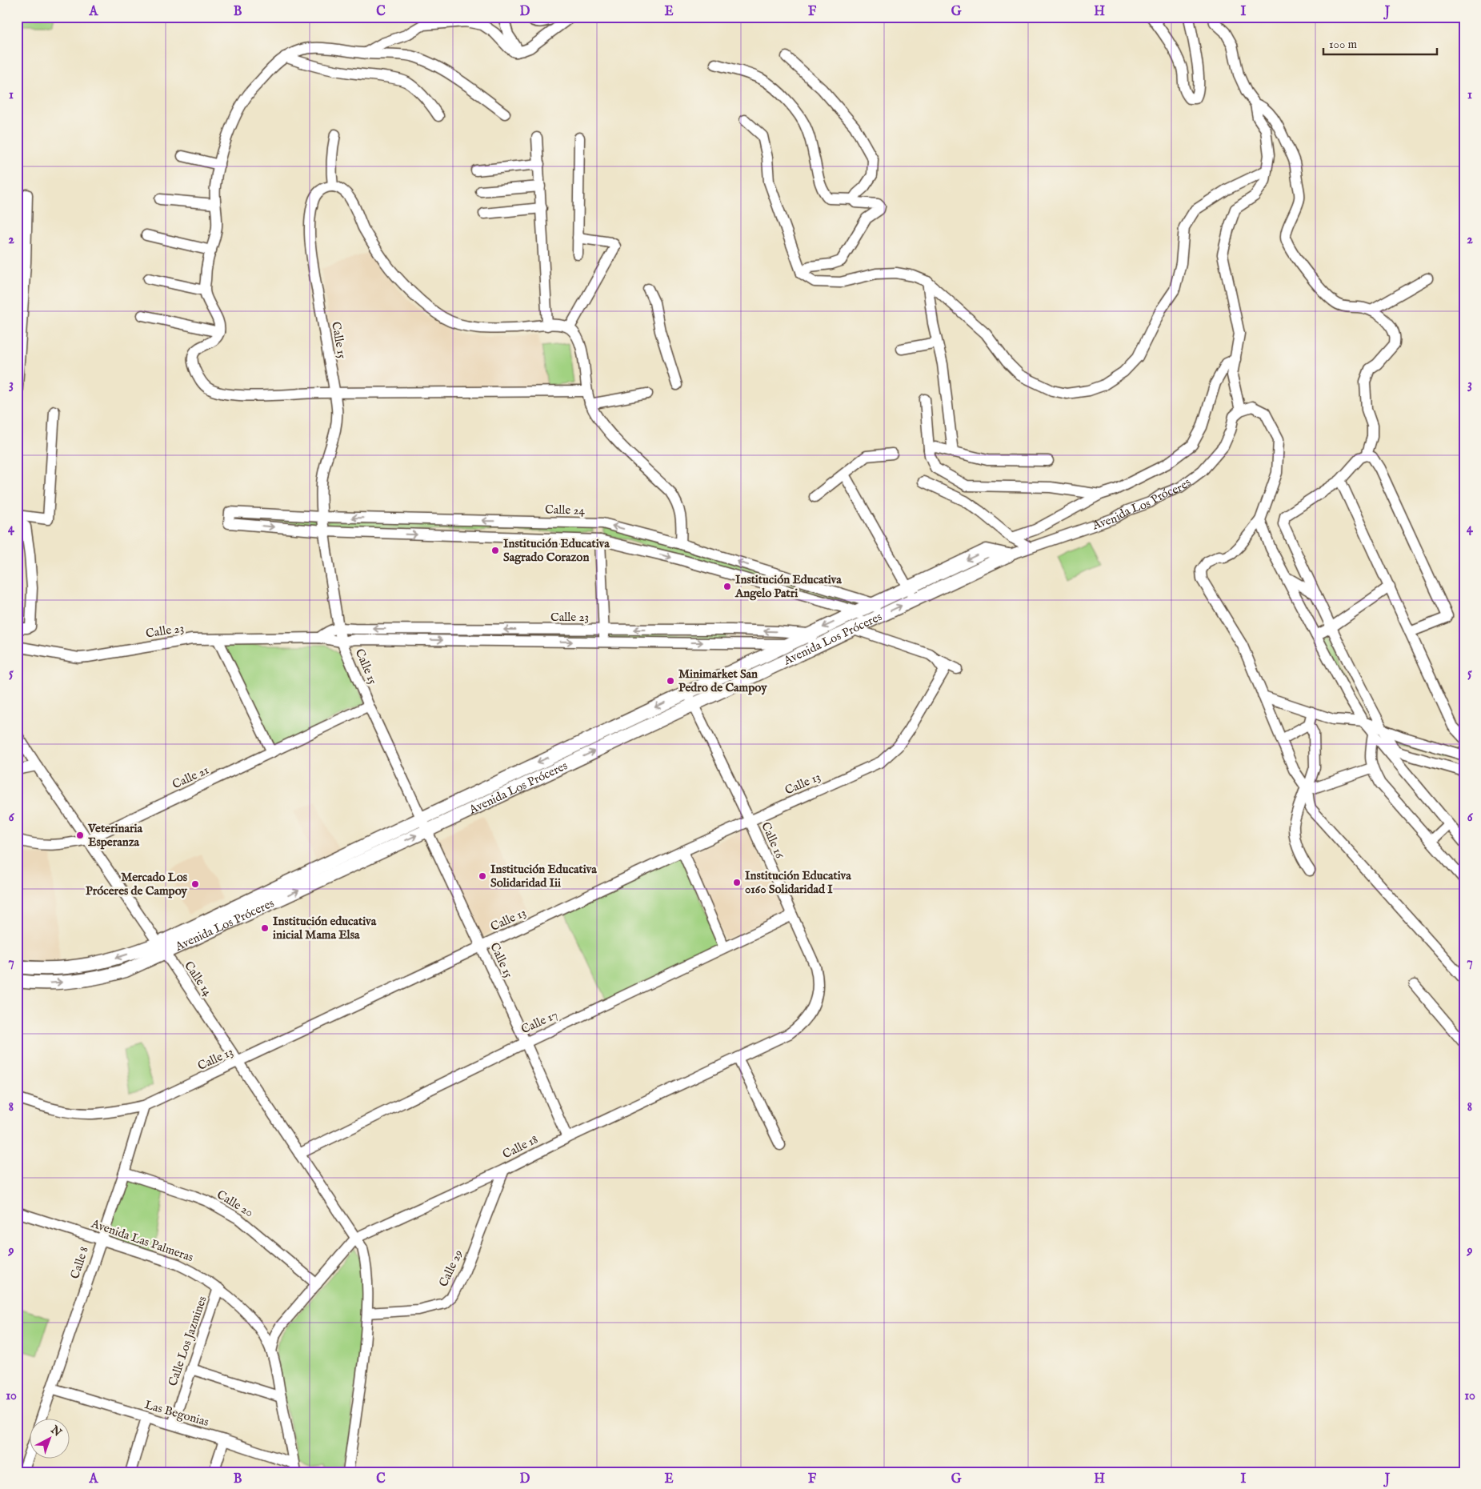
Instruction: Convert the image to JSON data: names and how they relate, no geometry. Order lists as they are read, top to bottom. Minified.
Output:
{"streets":{"main road":["Avenida Los Próceres"],"street":["Calle 15","Calle 24","Calle 23","Calle 21","Calle 13","Calle 16","Calle 14","Calle 17","Calle 18","Calle 20","Avenida Las Palmeras","Calle 8","Calle 29","Calle Los Jazmines","Las Begonias"]},"crossings":[["Calle 15","Avenida Los Próceres"],["Calle 15","Calle 24"],["Calle 15","Calle 23"],["Calle 15","Calle 21"],["Calle 15","Calle 13"],["Calle 15","Calle 17"],["Calle 15","Calle 18"],["Avenida Los Próceres","Calle 24"],["Avenida Los Próceres","Calle 23"],["Avenida Los Próceres","Calle 16"],["Avenida Los Próceres","Calle 14"],["Calle 21","Calle 14"],["Calle 13","Calle 16"],["Calle 13","Calle 14"],["Calle 13","Calle 8"],["Calle 16","Calle 17"],["Calle 16","Calle 18"],["Calle 14","Calle 17"],["Calle 14","Calle 18"],["Calle 14","Calle 29"],["Calle 18","Calle 20"],["Calle 18","Avenida Las Palmeras"],["Calle 18","Calle 29"],["Calle 20","Calle 8"],["Avenida Las Palmeras","Calle 8"],["Avenida Las Palmeras","Calle Los Jazmines"],["Avenida Las Palmeras","Las Begonias"],["Calle 8","Las Begonias"],["Calle Los Jazmines","Las Begonias"]],"places":["Institución Educativa Sagrado Corazon","Institución Educativa Angelo Patri","Minimarket San Pedro de Campoy","Veterinaria Esperanza","Institución Educativa Solidaridad Iii","Institución Educativa 0160 Solidaridad I","Mercado Los Próceres de Campoy","Institución educativa inicial Mama Elsa"],"scale_bar":"100 m","north":"top right","grid":{"columns":["A","B","C","D","E","F","G","H","I","J"],"rows":["1","2","3","4","5","6","7","8","9","10"]}}
